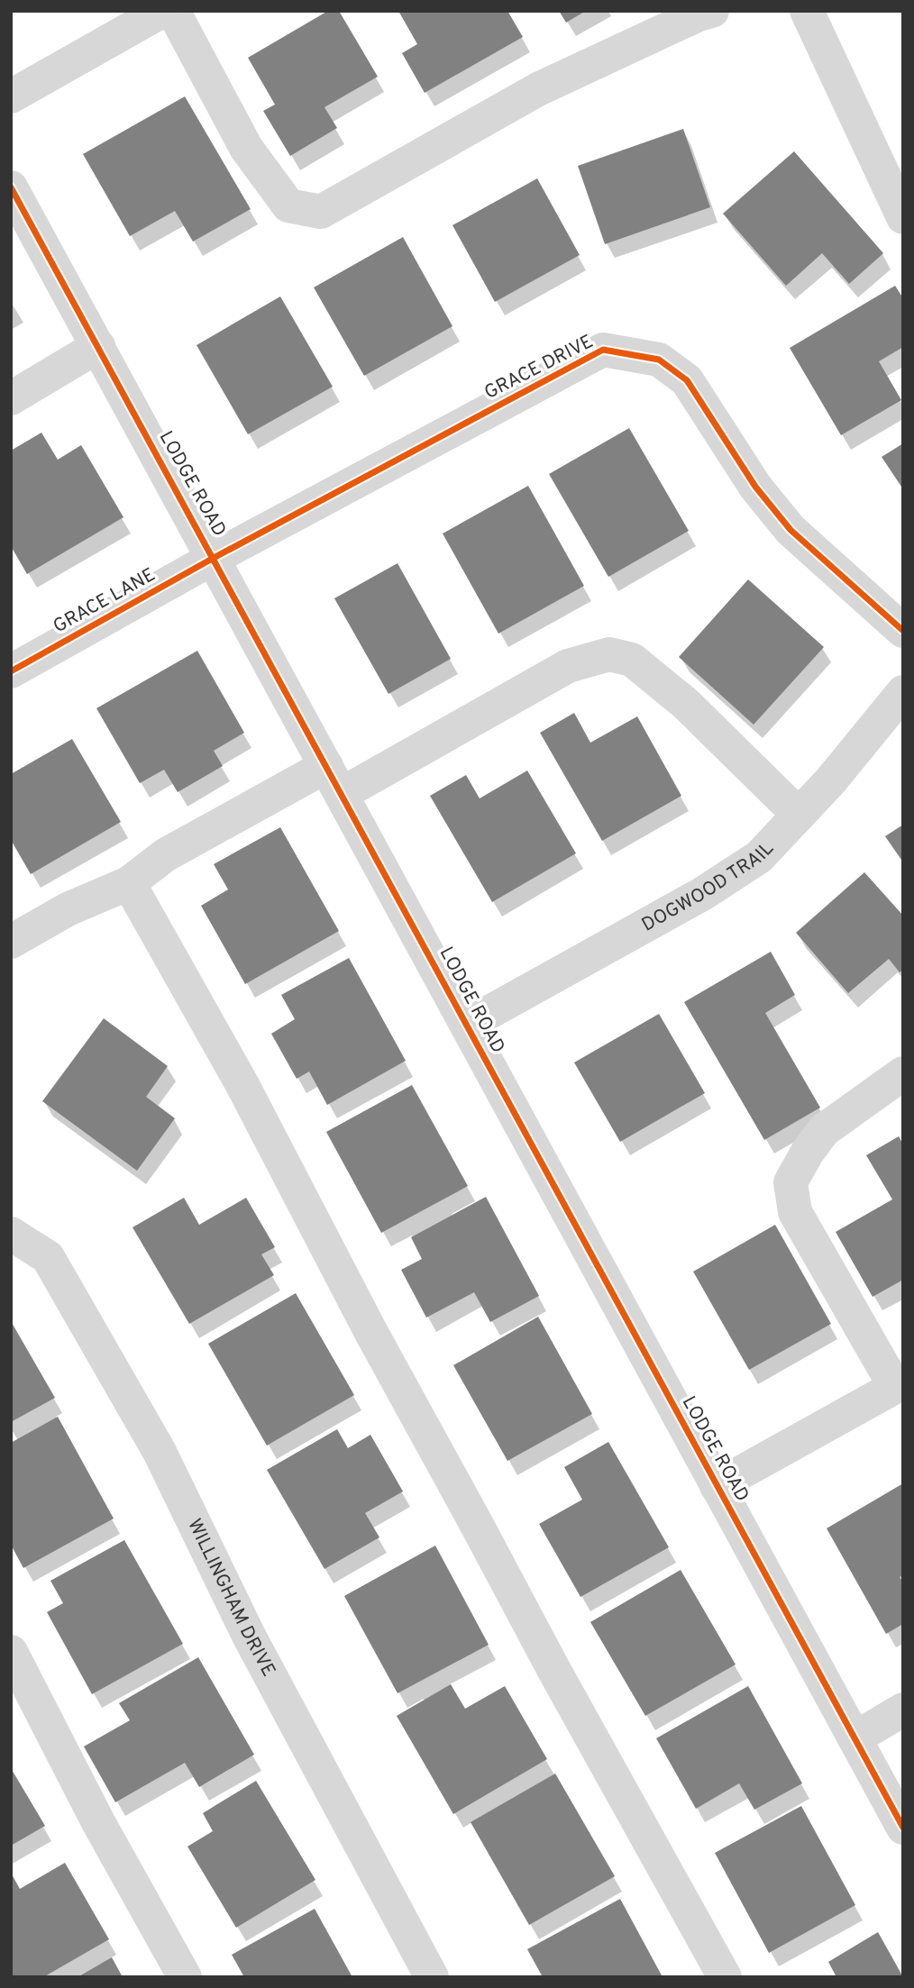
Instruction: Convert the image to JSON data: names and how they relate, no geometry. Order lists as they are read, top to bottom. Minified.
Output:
{"streets":{"street":["GRACE DRIVE","LODGE ROAD","GRACE LANE","DOGWOOD TRAIL","WILLINGHAM DRIVE"]},"crossings":[["GRACE DRIVE","LODGE ROAD"],["GRACE DRIVE","GRACE LANE"],["LODGE ROAD","GRACE LANE"],["LODGE ROAD","DOGWOOD TRAIL"]]}
